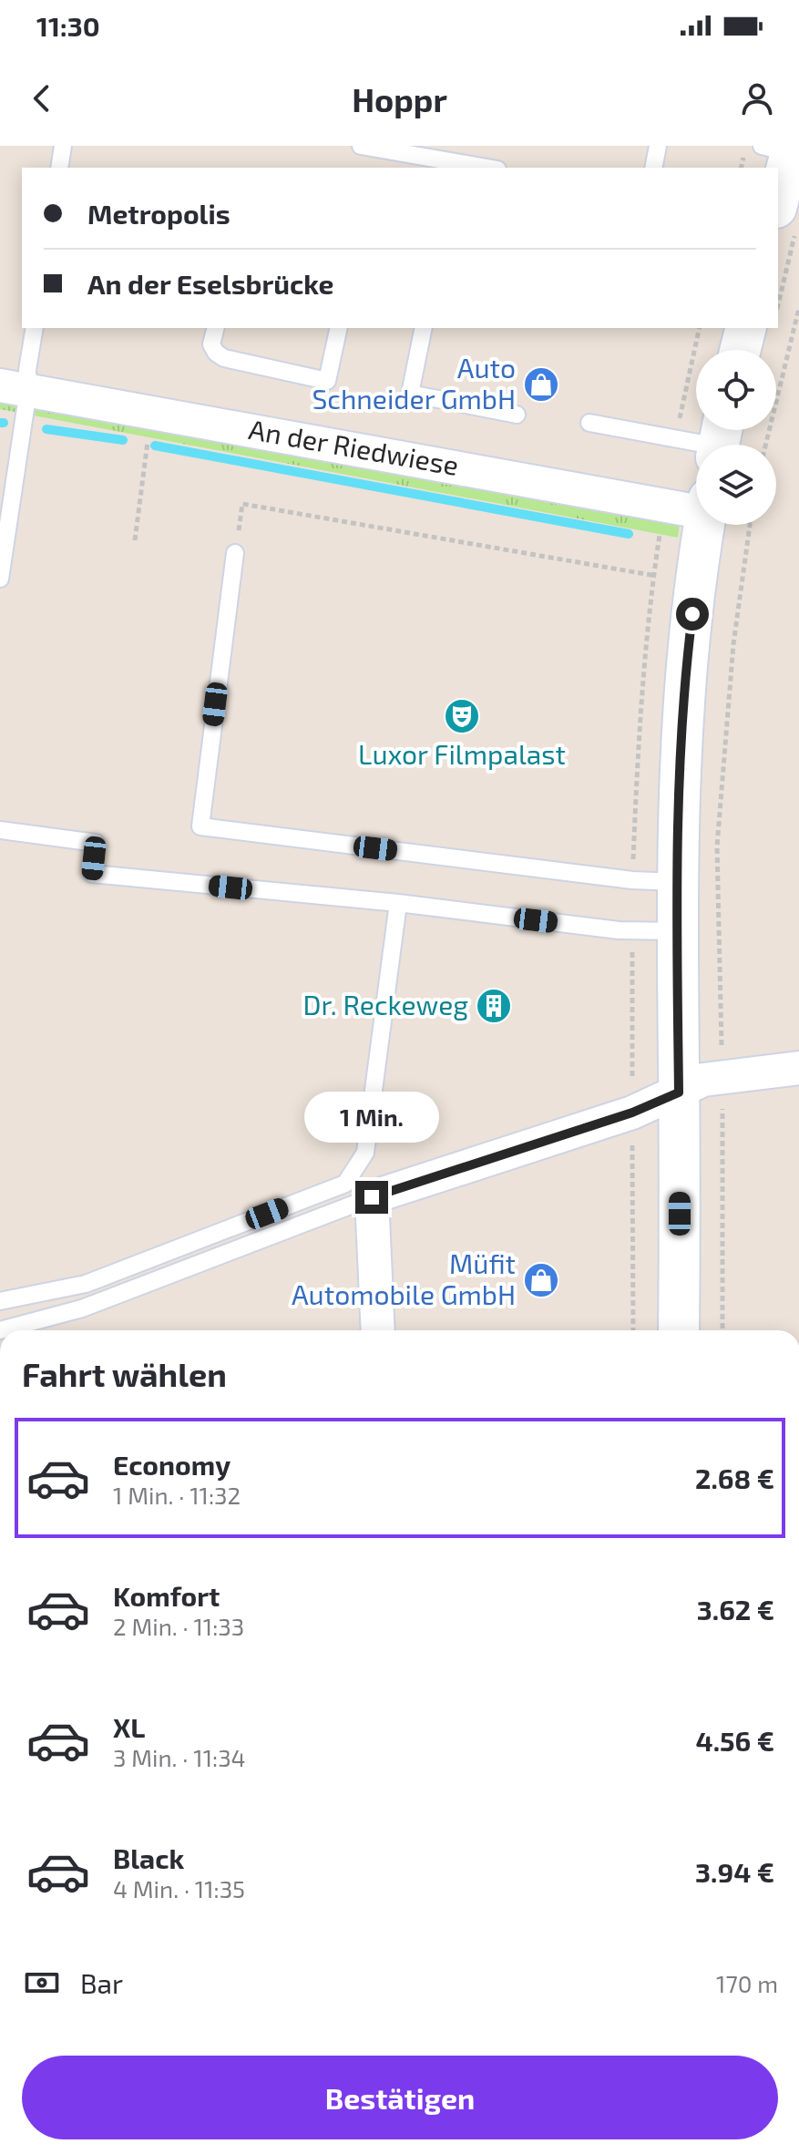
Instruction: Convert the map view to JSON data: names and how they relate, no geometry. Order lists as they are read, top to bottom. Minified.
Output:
{"streets":{"street":["An der Riedwiese"]},"places":{"shop":["Auto Schneider GmbH","Müfit Automobile GmbH"],"theatre":["Luxor Filmpalast"],"building":["Dr. Reckeweg"]},"page":{"status":"11:30","header":"Hoppr","banner":["Metropolis","An der Eselsbrücke"],"bubble":"1 Min.","heading":"Fahrt wählen","list":[{"name":"Economy","note":"1 Min. · 11:32","value":"2.68 €"},{"name":"Komfort","note":"2 Min. · 11:33","value":"3.62 €"},{"name":"XL","note":"3 Min. · 11:34","value":"4.56 €"},{"name":"Black","note":"4 Min. · 11:35","value":"3.94 €"}],"pay":["Bar","170 m"],"buttons":"Bestätigen"}}
